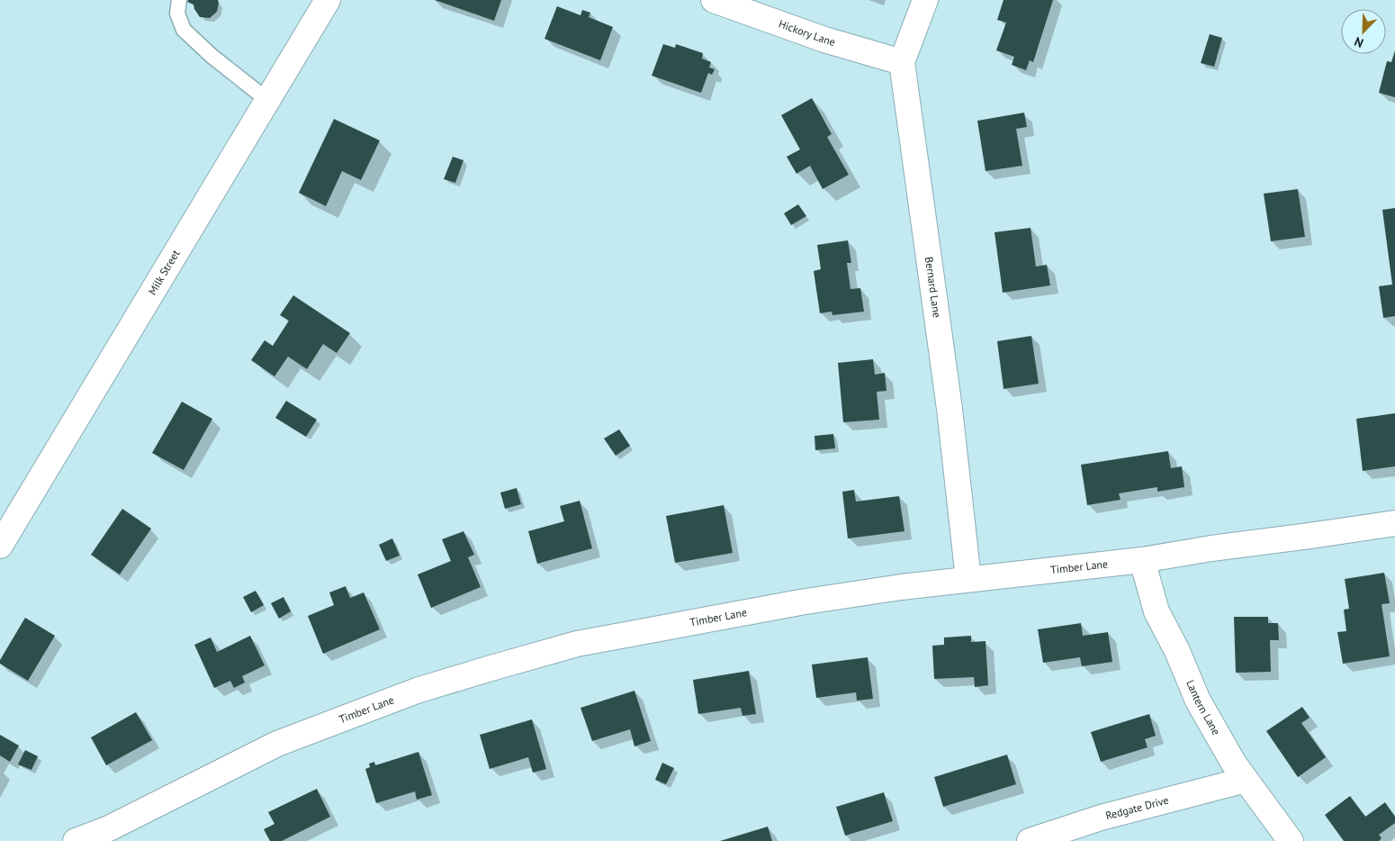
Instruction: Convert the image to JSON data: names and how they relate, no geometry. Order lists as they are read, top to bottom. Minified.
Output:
{"streets":{"street":["Hickory Lane","Milk Street","Bernard Lane","Timber Lane","Lantern Lane","Redgate Drive"]},"crossings":[["Hickory Lane","Bernard Lane"],["Bernard Lane","Timber Lane"],["Timber Lane","Lantern Lane"],["Lantern Lane","Redgate Drive"]],"north":"bottom left"}
